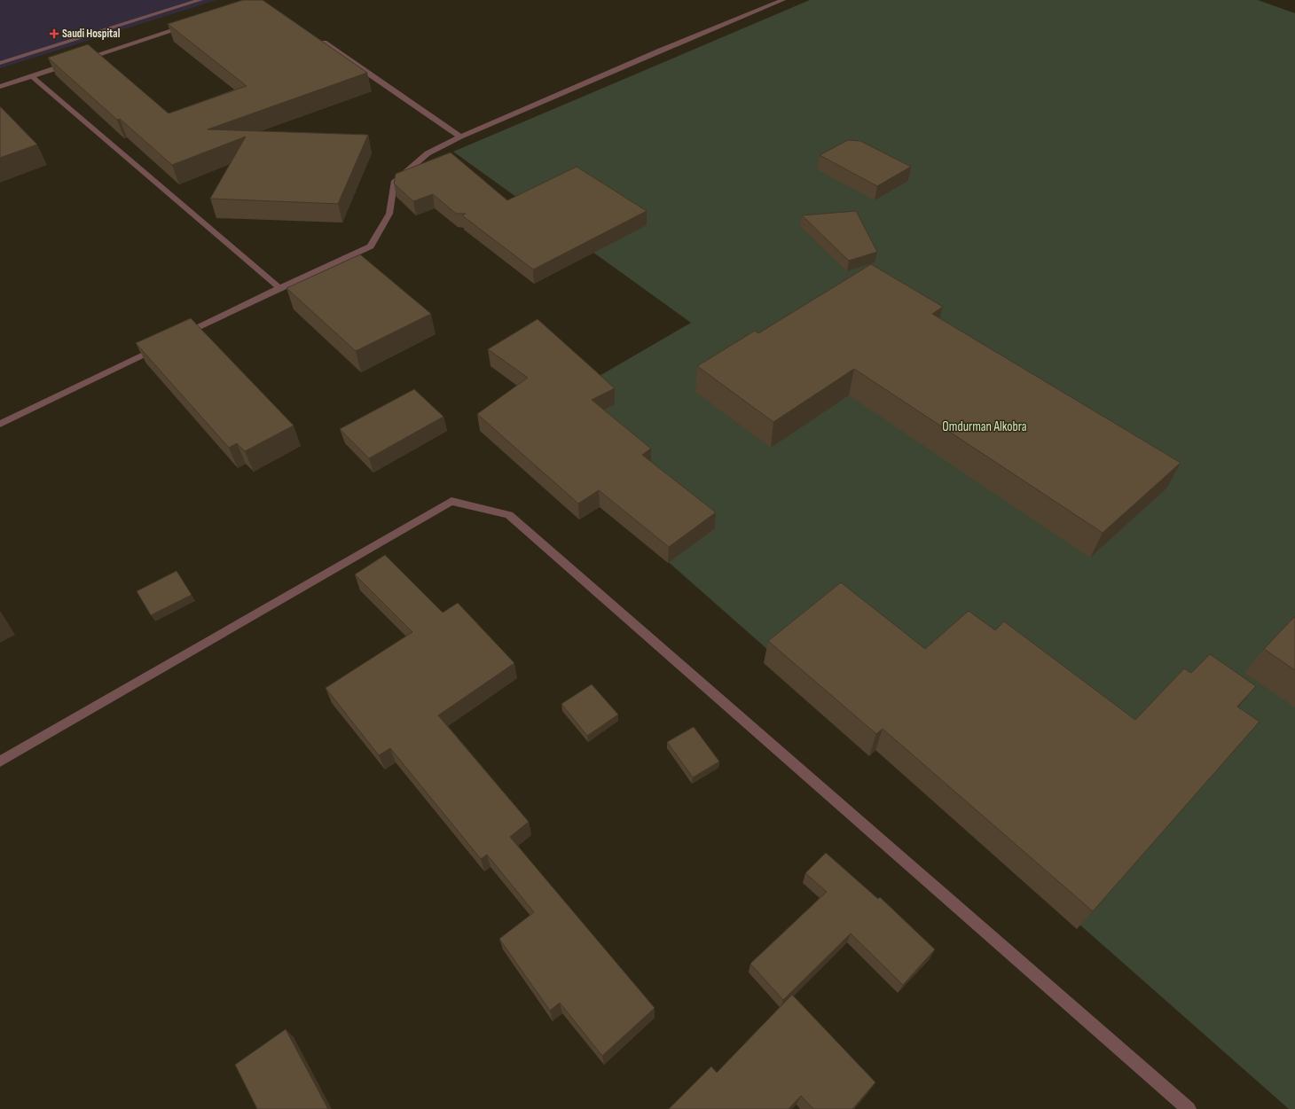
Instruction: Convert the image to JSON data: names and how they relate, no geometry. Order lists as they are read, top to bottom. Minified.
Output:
{"parks":["Omdurman Alkobra"],"places":{"health":["Saudi Hospital"]}}
